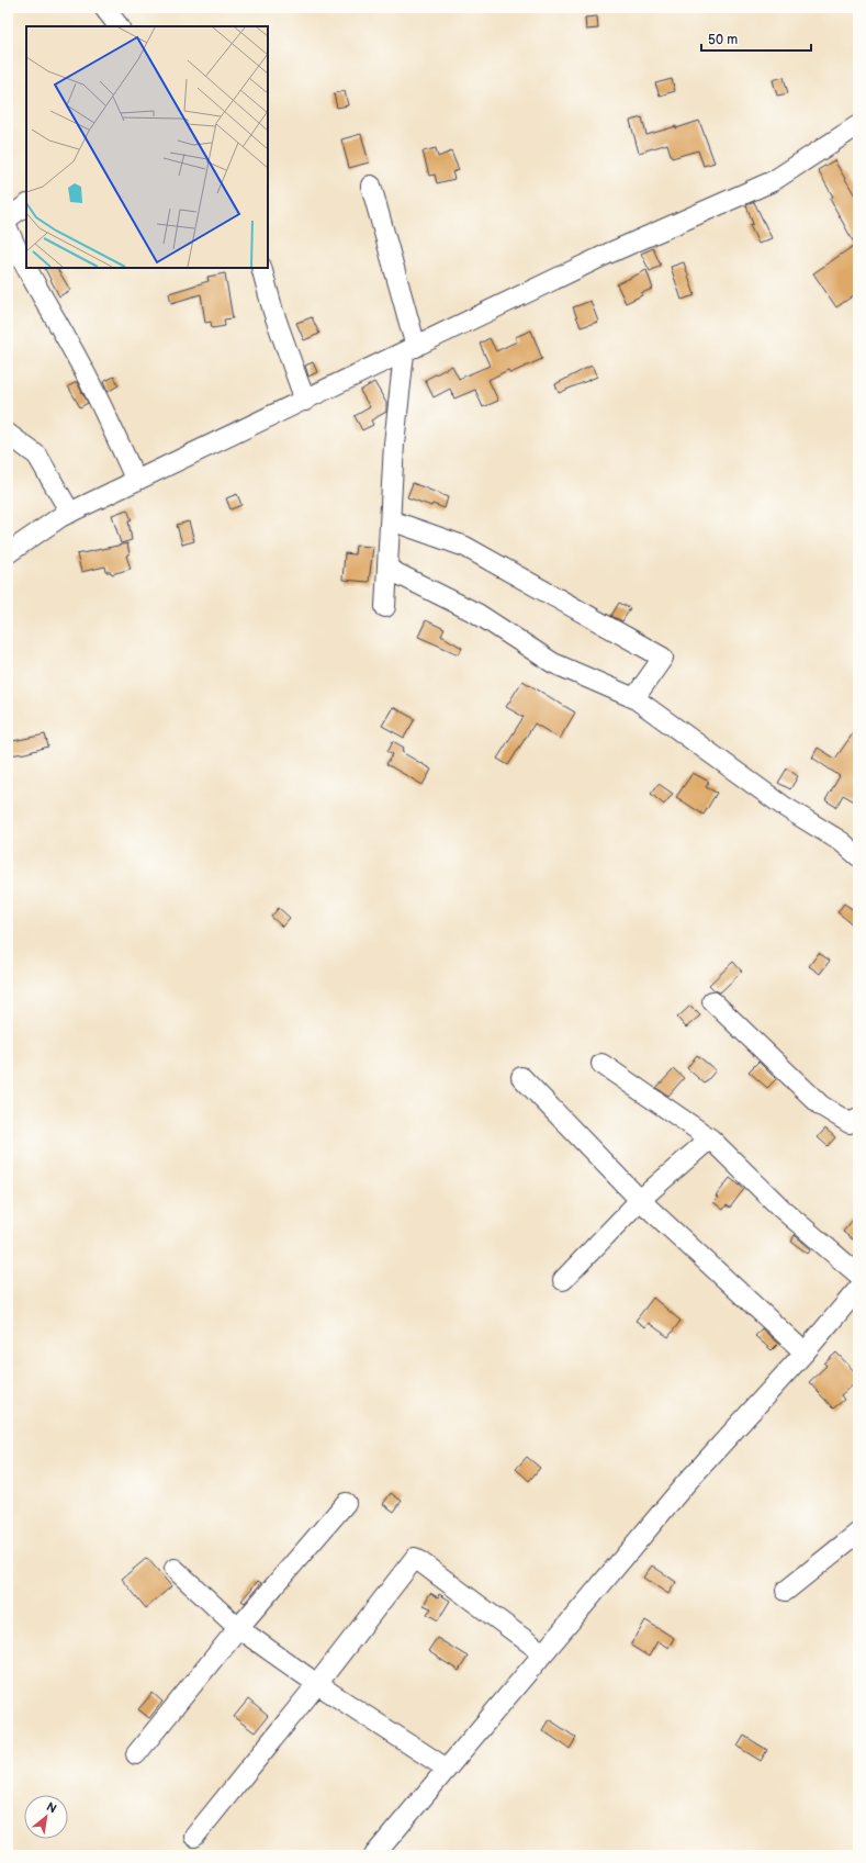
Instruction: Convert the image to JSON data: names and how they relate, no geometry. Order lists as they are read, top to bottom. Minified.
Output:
{"scale_bar":"50 m","north":"top right"}
